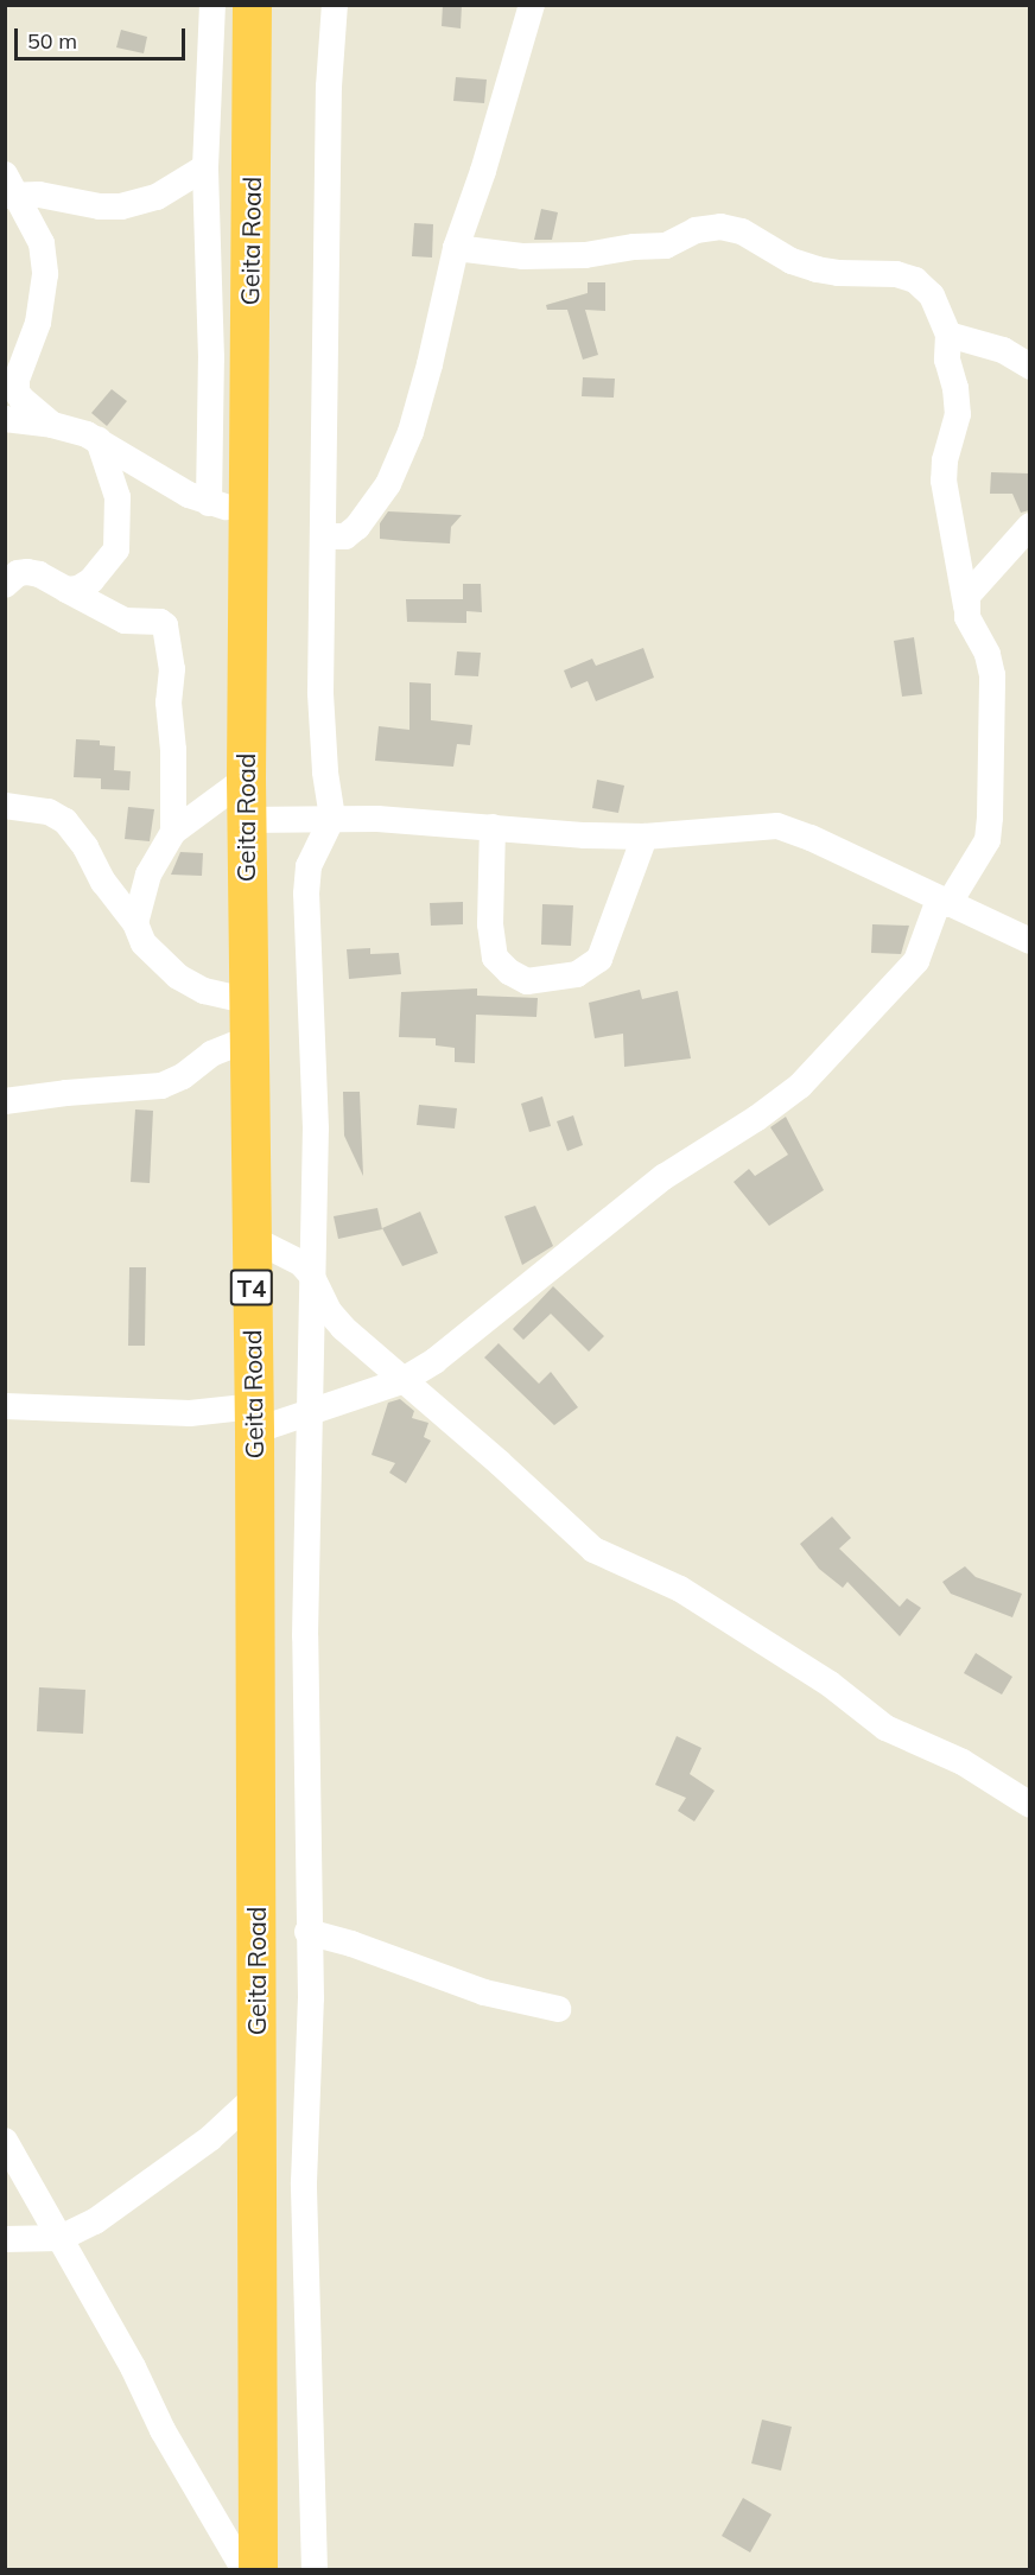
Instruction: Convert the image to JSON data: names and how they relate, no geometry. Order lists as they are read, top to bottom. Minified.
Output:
{"streets":{"highway":["Geita Road","T4"]},"scale_bar":"50 m"}
